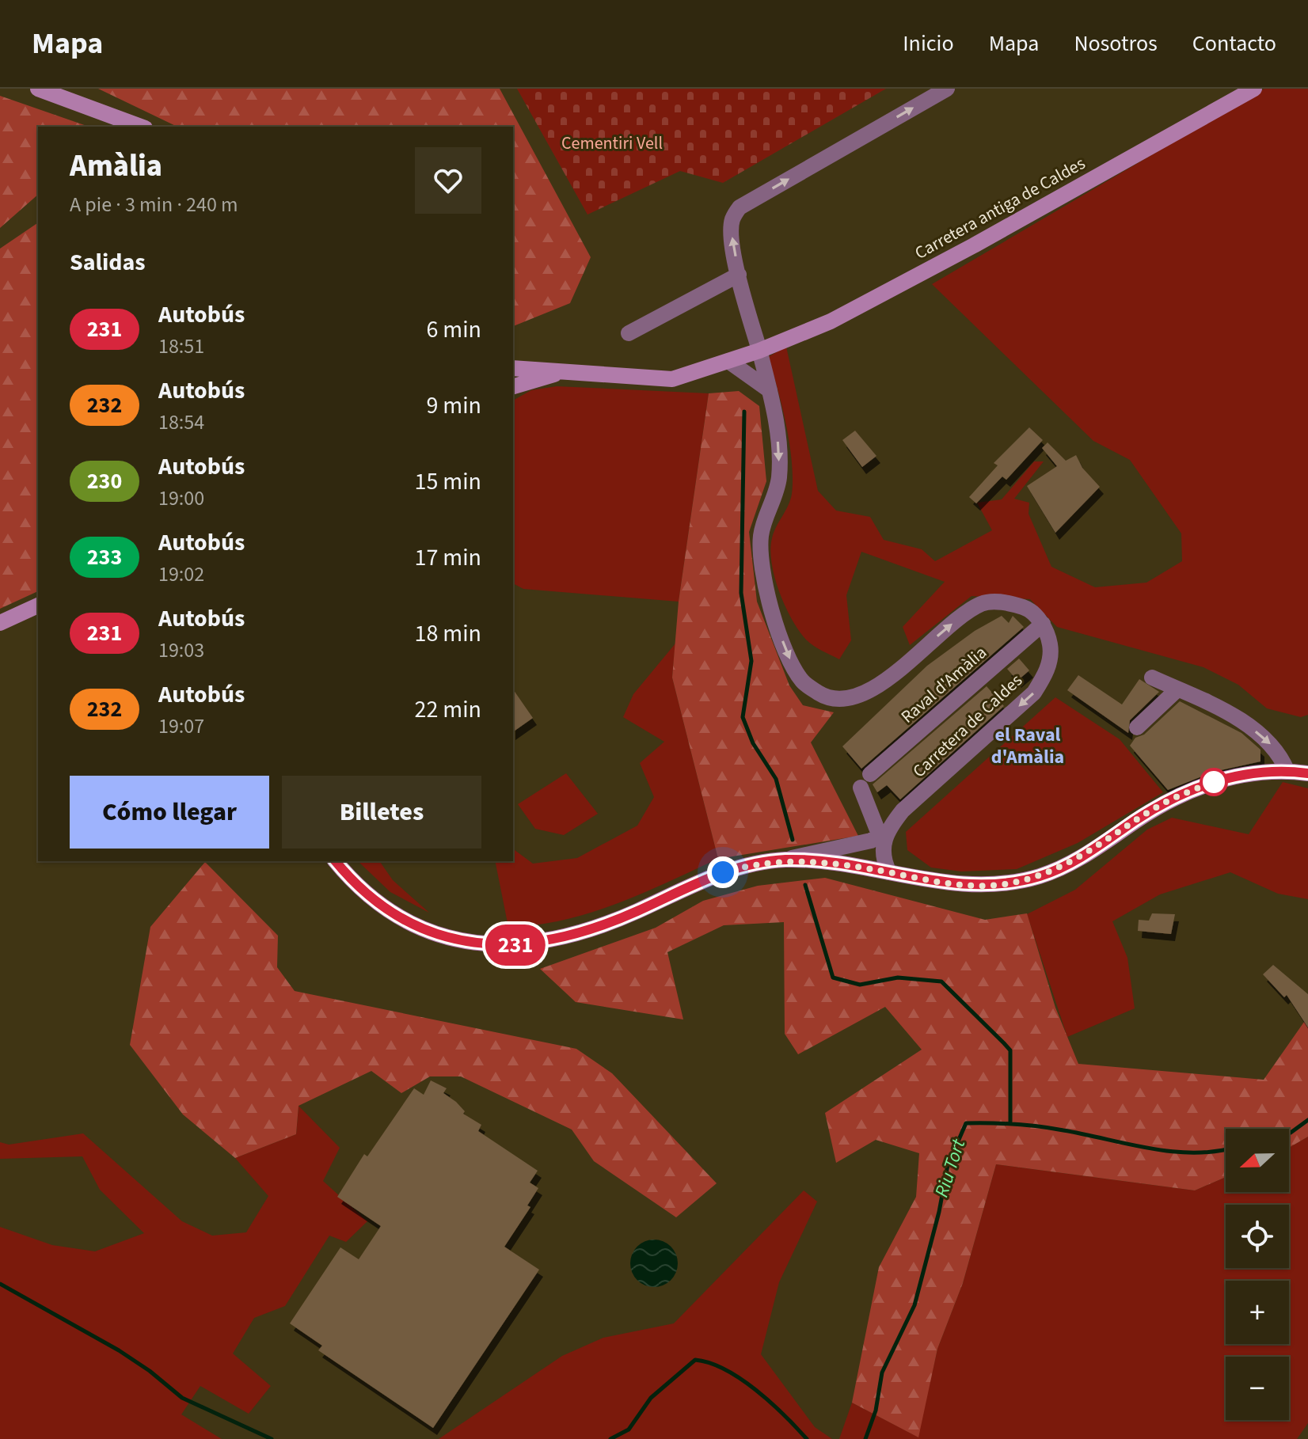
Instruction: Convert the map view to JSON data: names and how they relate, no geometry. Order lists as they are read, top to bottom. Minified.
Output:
{"streets":{"main road":["Carretera antiga de Caldes"],"street":["Raval d'Amàlia","Carretera de Caldes"]},"crossings":[["Raval d'Amàlia","Carretera de Caldes"]],"one_way":["Carretera de Caldes"],"districts":["el Raval d'Amàlia"],"water":["Riu Tort"],"parks":["Cementiri Vell"],"lines":["bus line 231"],"north":"left","page":{"header":"Mapa","nav":["Inicio","Mapa","Nosotros","Contacto"],"on_map":"231","heading":[["Amàlia","A pie · 3 min · 240 m"],"Salidas"],"list":[{"mark":"231","name":"Autobús","note":"18:51","value":"6 min"},{"mark":"232","name":"Autobús","note":"18:54","value":"9 min"},{"mark":"230","name":"Autobús","note":"19:00","value":"15 min"},{"mark":"233","name":"Autobús","note":"19:02","value":"17 min"},{"mark":"231","name":"Autobús","note":"19:03","value":"18 min"},{"mark":"232","name":"Autobús","note":"19:07","value":"22 min"}],"buttons":["Cómo llegar","Billetes"],"map_buttons":["+","−"]}}
